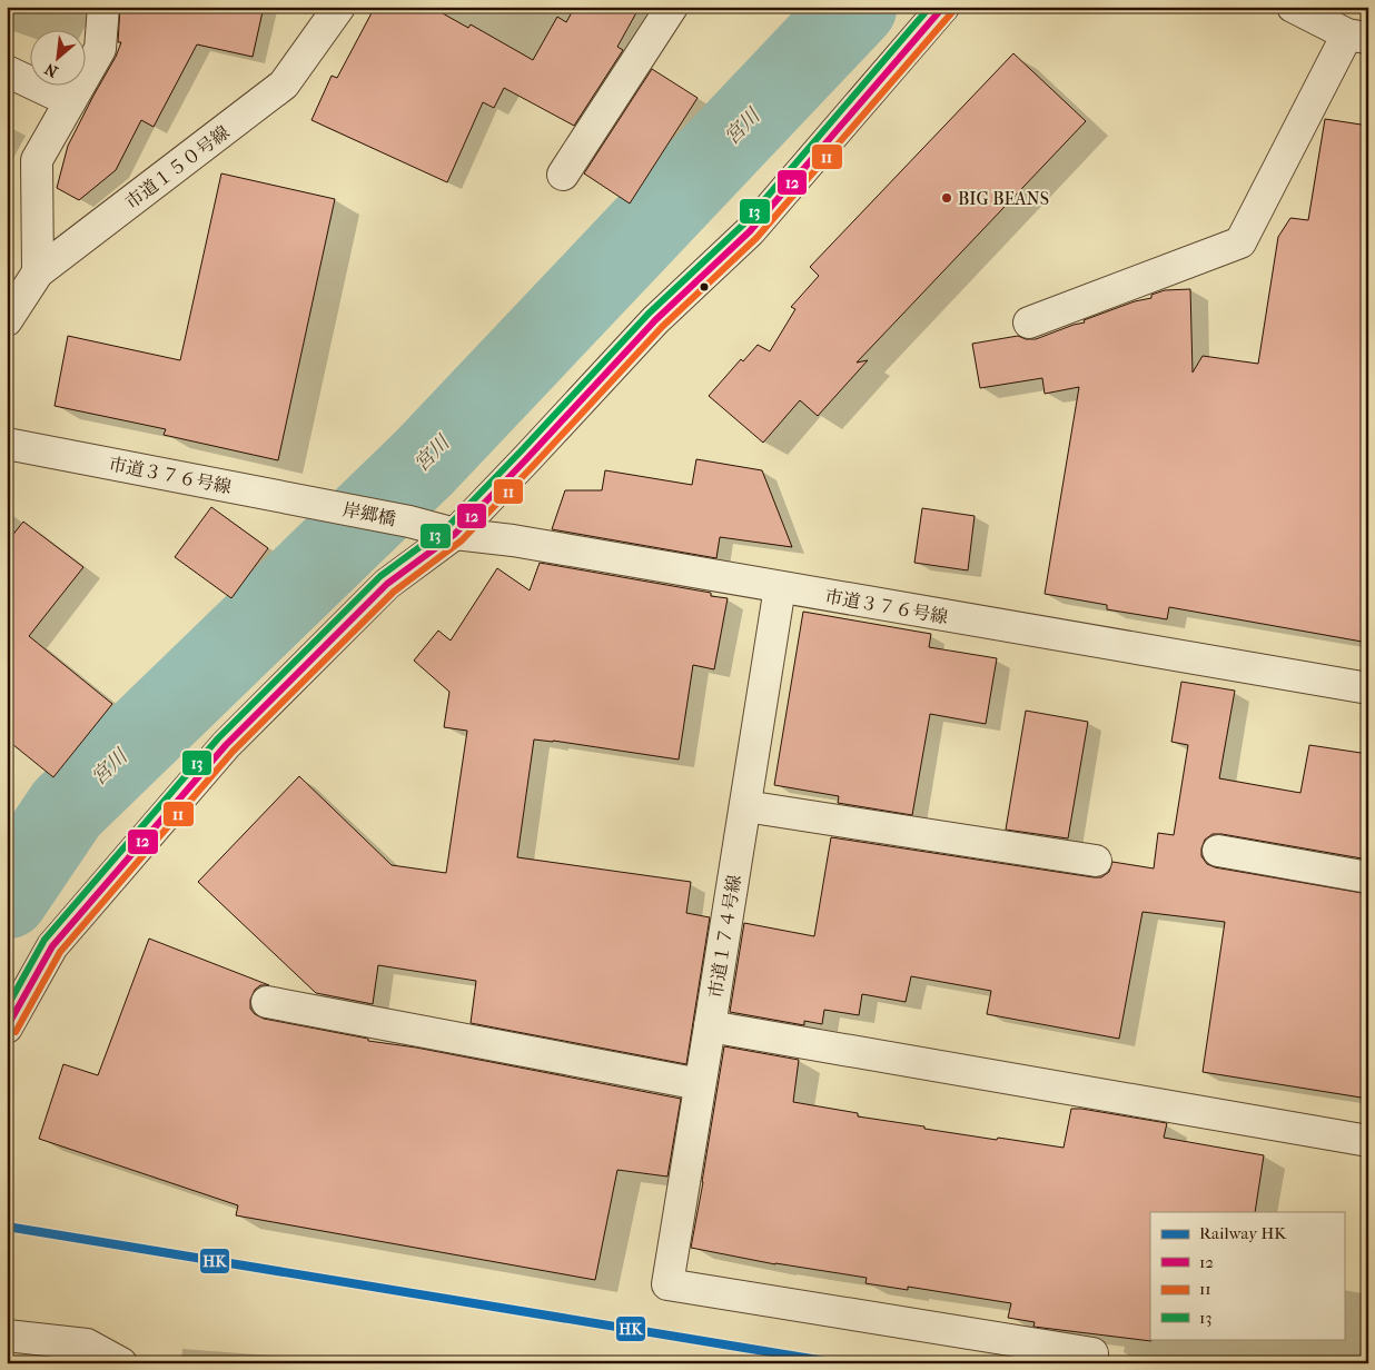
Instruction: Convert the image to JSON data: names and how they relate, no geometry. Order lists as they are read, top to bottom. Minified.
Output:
{"streets":{"street":["市道１５０号線","市道３７６号線","岸郷橋","市道１７４号線"]},"crossings":[["市道３７６号線","岸郷橋"],["市道３７６号線","市道１７４号線"]],"water":["宮川"],"places":["BIG BEANS"],"lines":["transit line 12","transit line 13","transit line 11","rail line HK"],"legend":["Railway HK","12","11","13"],"north":"bottom left"}
